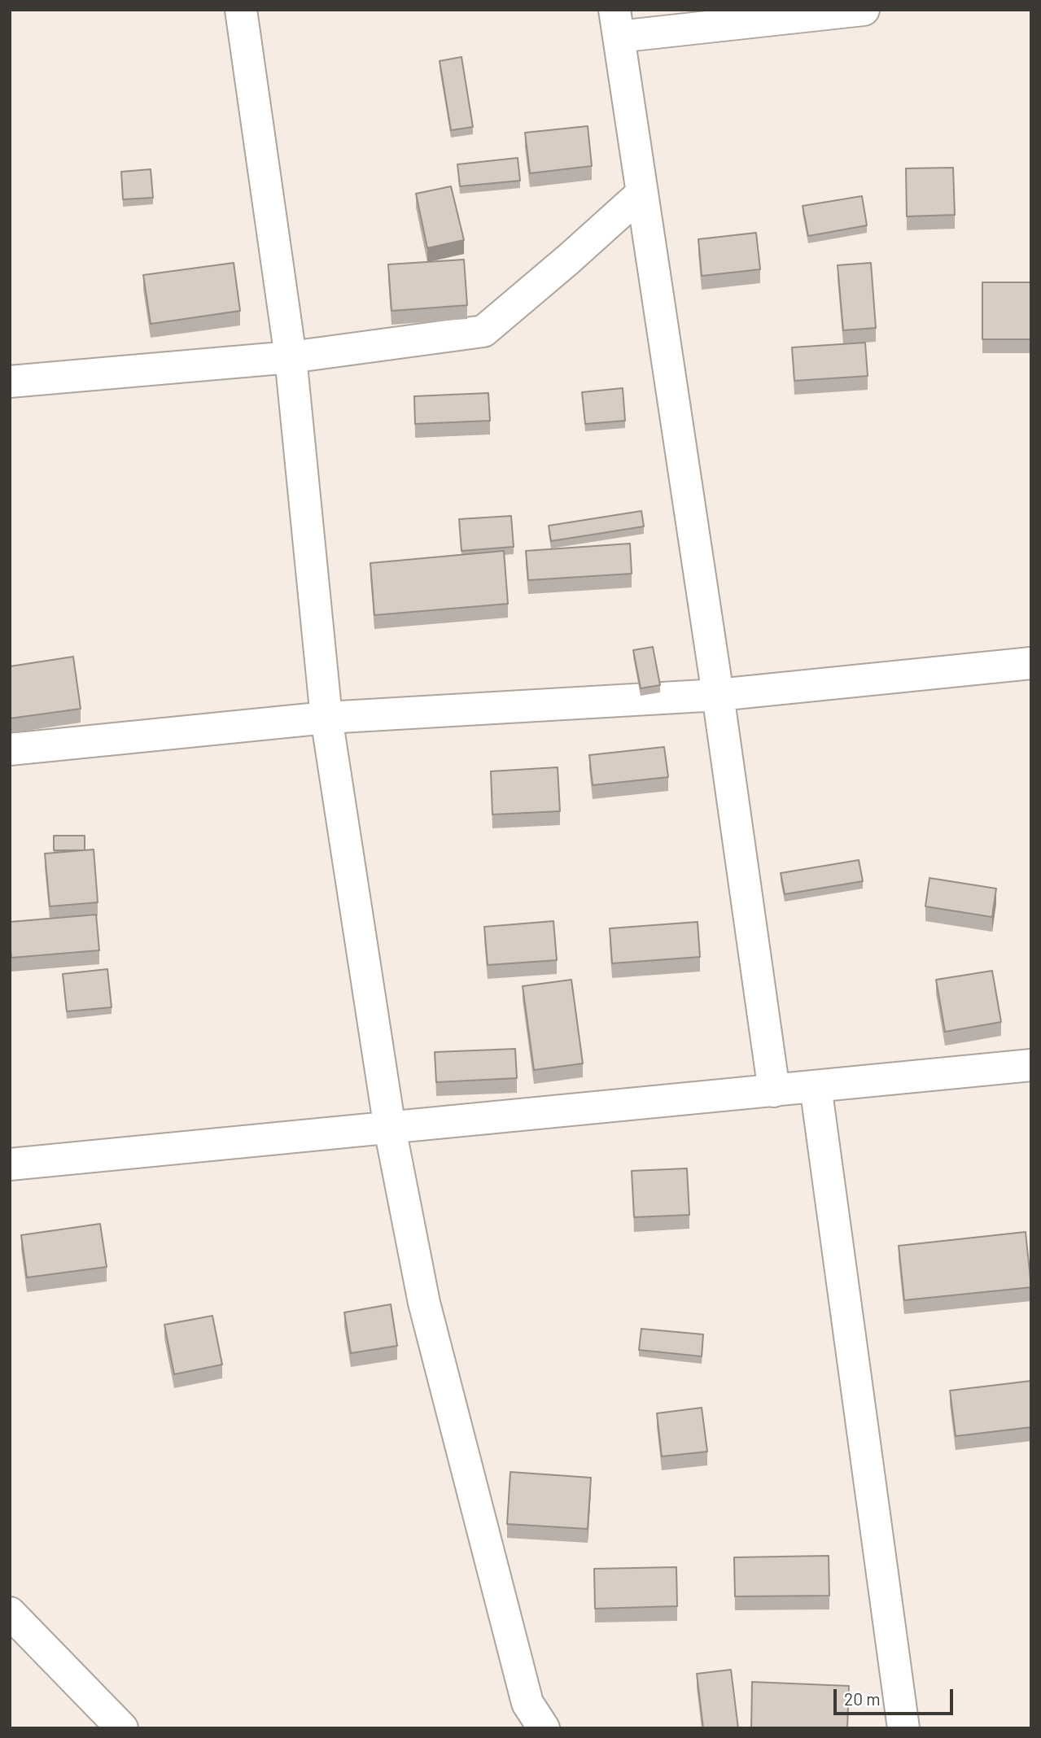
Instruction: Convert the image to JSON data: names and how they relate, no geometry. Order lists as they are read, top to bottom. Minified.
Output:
{"scale_bar":"20 m"}
